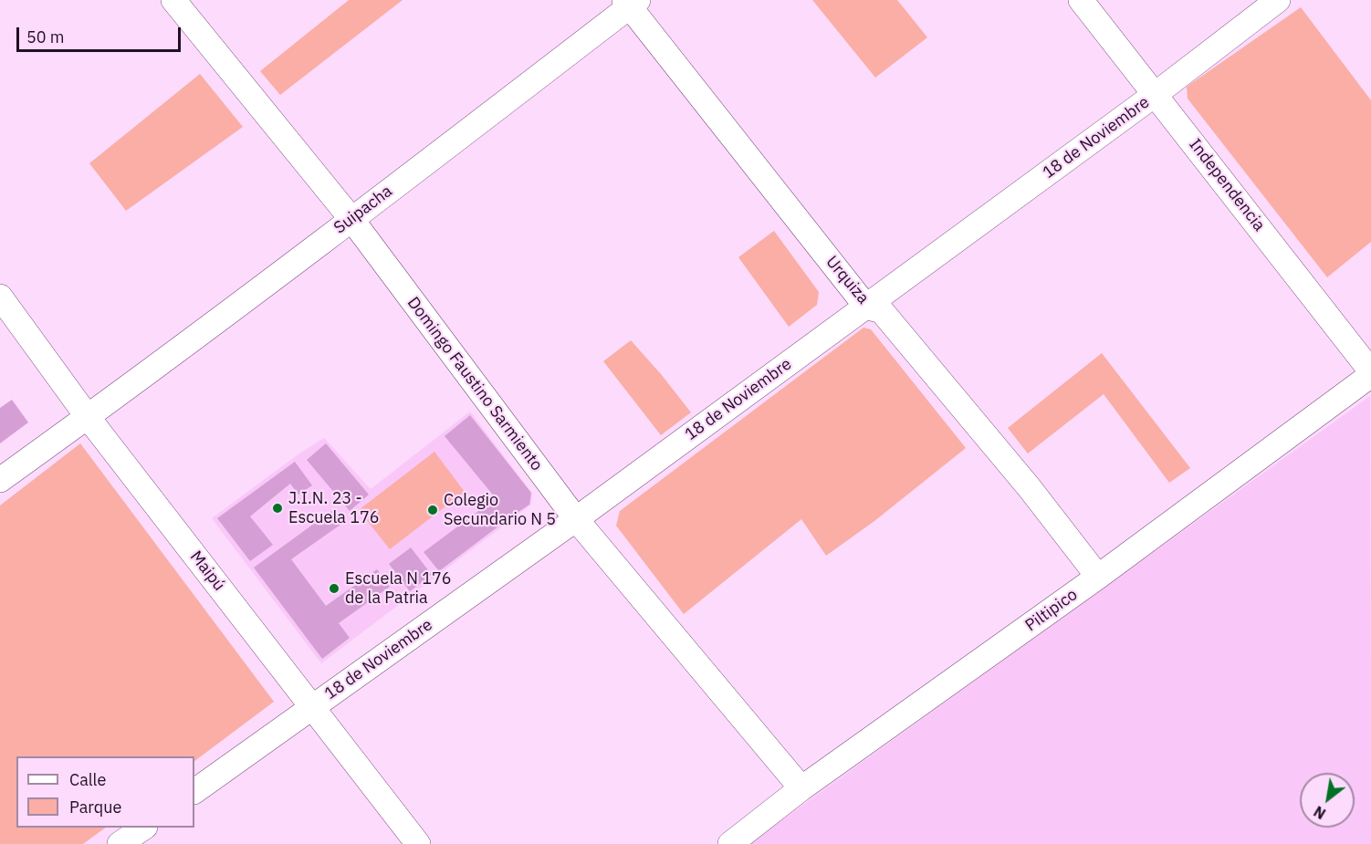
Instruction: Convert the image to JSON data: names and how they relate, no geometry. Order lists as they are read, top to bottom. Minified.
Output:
{"streets":{"street":["18 de Noviembre","Independencia","Suipacha","Urquiza","Domingo Faustino Sarmiento","Maipú","Piltipico"]},"crossings":[["18 de Noviembre","Independencia"],["18 de Noviembre","Urquiza"],["18 de Noviembre","Domingo Faustino Sarmiento"],["18 de Noviembre","Maipú"],["Independencia","Piltipico"],["Suipacha","Urquiza"],["Suipacha","Domingo Faustino Sarmiento"],["Suipacha","Maipú"],["Urquiza","Piltipico"],["Domingo Faustino Sarmiento","Piltipico"]],"places":["J.I.N. 23 - Escuela 176","Colegio Secundario N 5","Escuela N 176 de la Patria"],"legend":["Calle","Parque"],"scale_bar":"50 m","north":"bottom left"}
